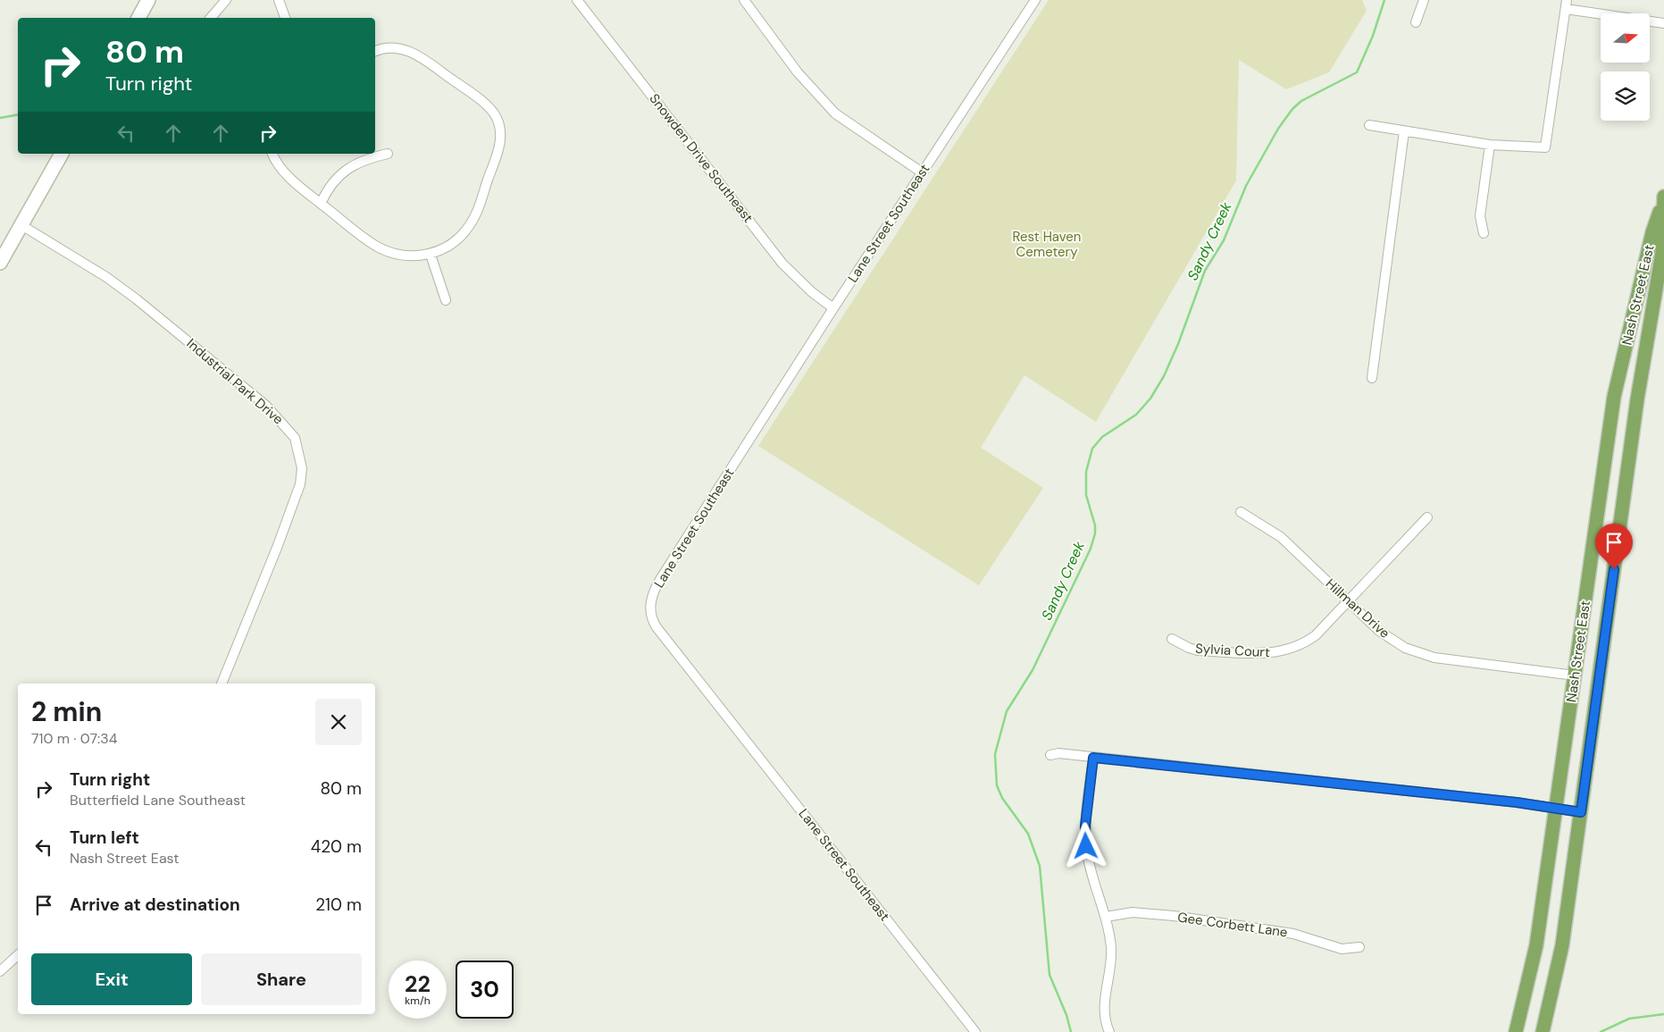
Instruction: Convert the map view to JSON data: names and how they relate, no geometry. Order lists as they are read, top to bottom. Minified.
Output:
{"streets":{"main road":["Nash Street East"],"street":["Snowden Drive Southeast","Lane Street Southeast","Industrial Park Drive","Hillman Drive","Sylvia Court","Gee Corbett Lane"]},"crossings":[["Snowden Drive Southeast","Lane Street Southeast"],["Nash Street East","Hillman Drive"],["Hillman Drive","Sylvia Court"]],"water":["Sandy Creek"],"parks":["Rest Haven Cemetery"],"north":"right","page":{"turn":["80 m","Turn right"],"heading":["2 min","710 m · 07:34"],"list":[{"name":"Turn right","note":"Butterfield Lane Southeast","value":"80 m"},{"name":"Turn left","note":"Nash Street East","value":"420 m"},{"name":"Arrive at destination","value":"210 m"}],"buttons":["Exit","Share"],"speed":"22 km/h","limit":"30"}}
